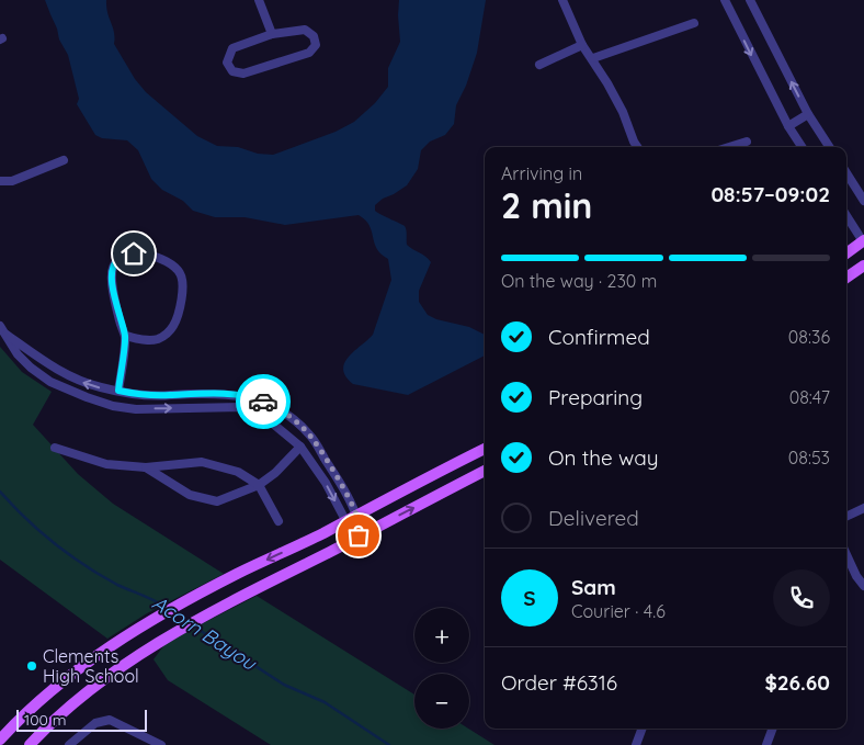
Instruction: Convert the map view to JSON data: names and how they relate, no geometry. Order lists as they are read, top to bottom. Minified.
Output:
{"water":["Acorn Bayou"],"places":["Clements High School"],"scale_bar":"100 m","page":{"heading":["2 min","Arriving in","08:57–09:02"],"panel":["Sam","Courier · 4.6","Order #6316","$26.60"],"bar":"On the way · 230 m","list":[["Confirmed","08:36"],["Preparing","08:47"],["On the way","08:53"],"Delivered"],"round":"S","map_buttons":["+","−"],"scale":"100 m"}}
